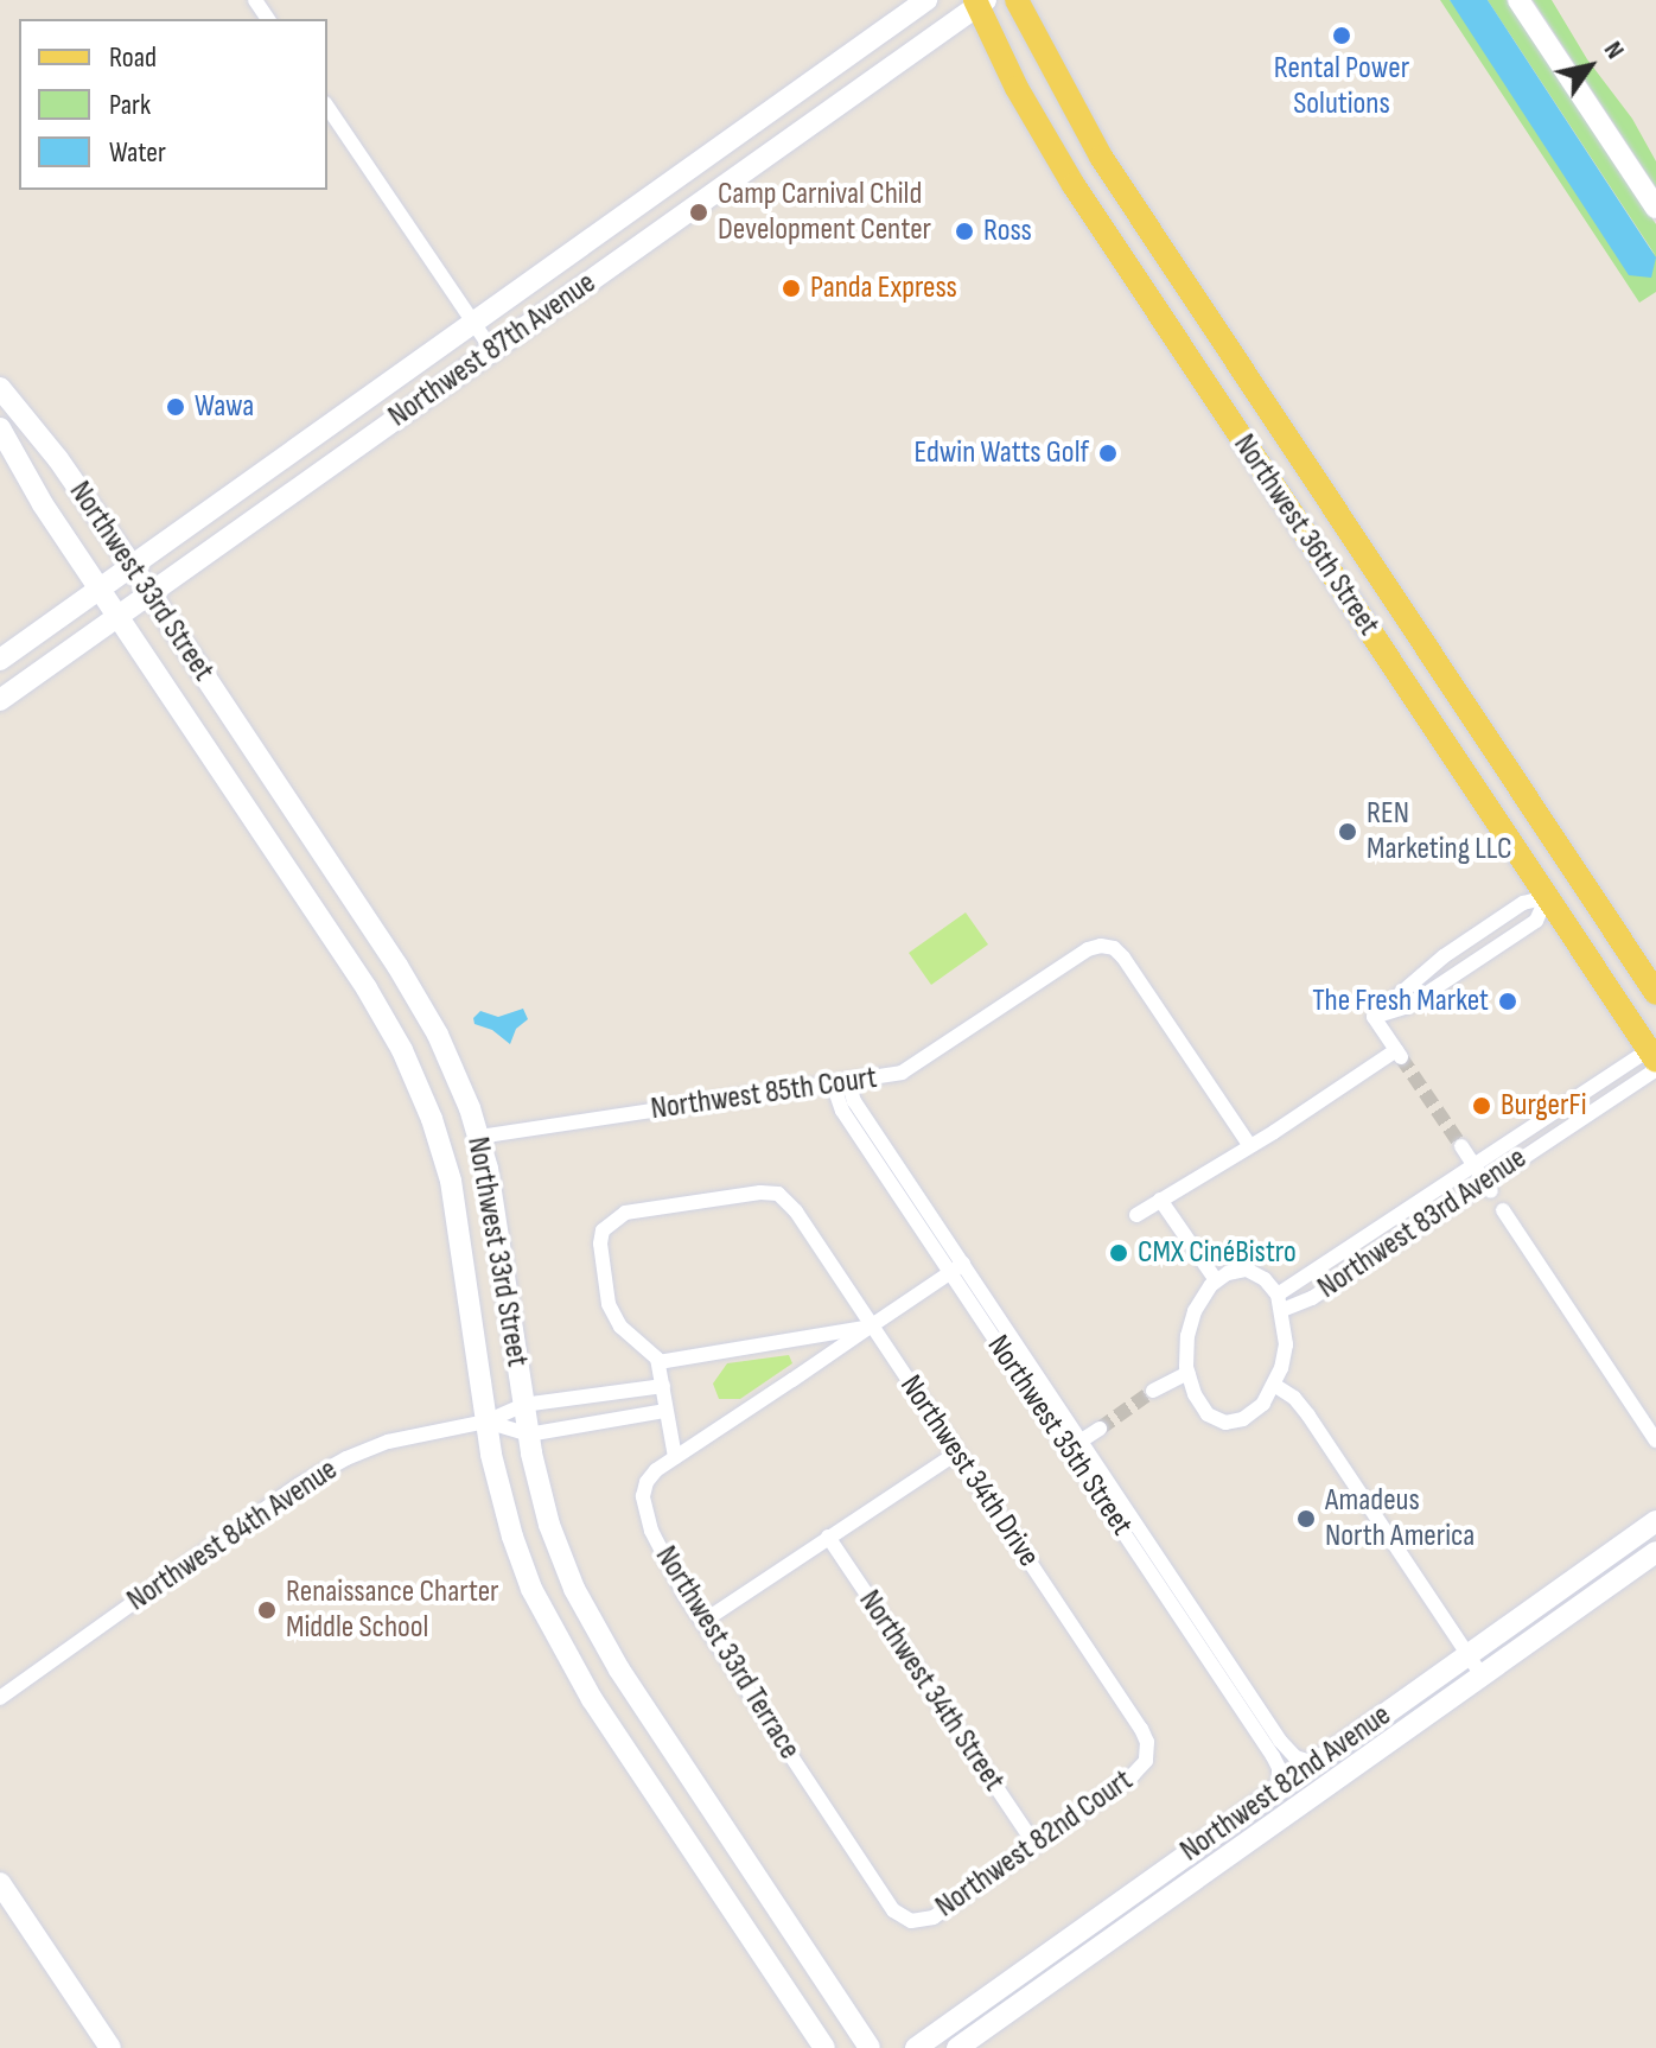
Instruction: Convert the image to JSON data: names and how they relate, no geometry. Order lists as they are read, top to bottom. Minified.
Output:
{"streets":{"main road":["Northwest 36th Street"],"street":["Northwest 87th Avenue","Northwest 33rd Street","Northwest 85th Court","Northwest 83rd Avenue","Northwest 35th Street","Northwest 34th Drive","Northwest 84th Avenue","Northwest 33rd Terrace","Northwest 34th Street","Northwest 82nd Avenue","Northwest 82nd Court"]},"crossings":[["Northwest 87th Avenue","Northwest 36th Street"],["Northwest 87th Avenue","Northwest 33rd Street"],["Northwest 36th Street","Northwest 83rd Avenue"],["Northwest 33rd Street","Northwest 85th Court"],["Northwest 33rd Street","Northwest 84th Avenue"],["Northwest 85th Court","Northwest 35th Street"],["Northwest 35th Street","Northwest 82nd Avenue"],["Northwest 34th Drive","Northwest 82nd Court"],["Northwest 33rd Terrace","Northwest 82nd Court"],["Northwest 34th Street","Northwest 82nd Court"]],"places":["Rental Power Solutions","Camp Carnival Child Development Center","Ross","Panda Express","Wawa","Edwin Watts Golf","REN Marketing LLC","The Fresh Market","BurgerFi","CMX CinéBistro","Amadeus North America","Renaissance Charter Middle School"],"legend":["Road","Park","Water"],"north":"top right"}
